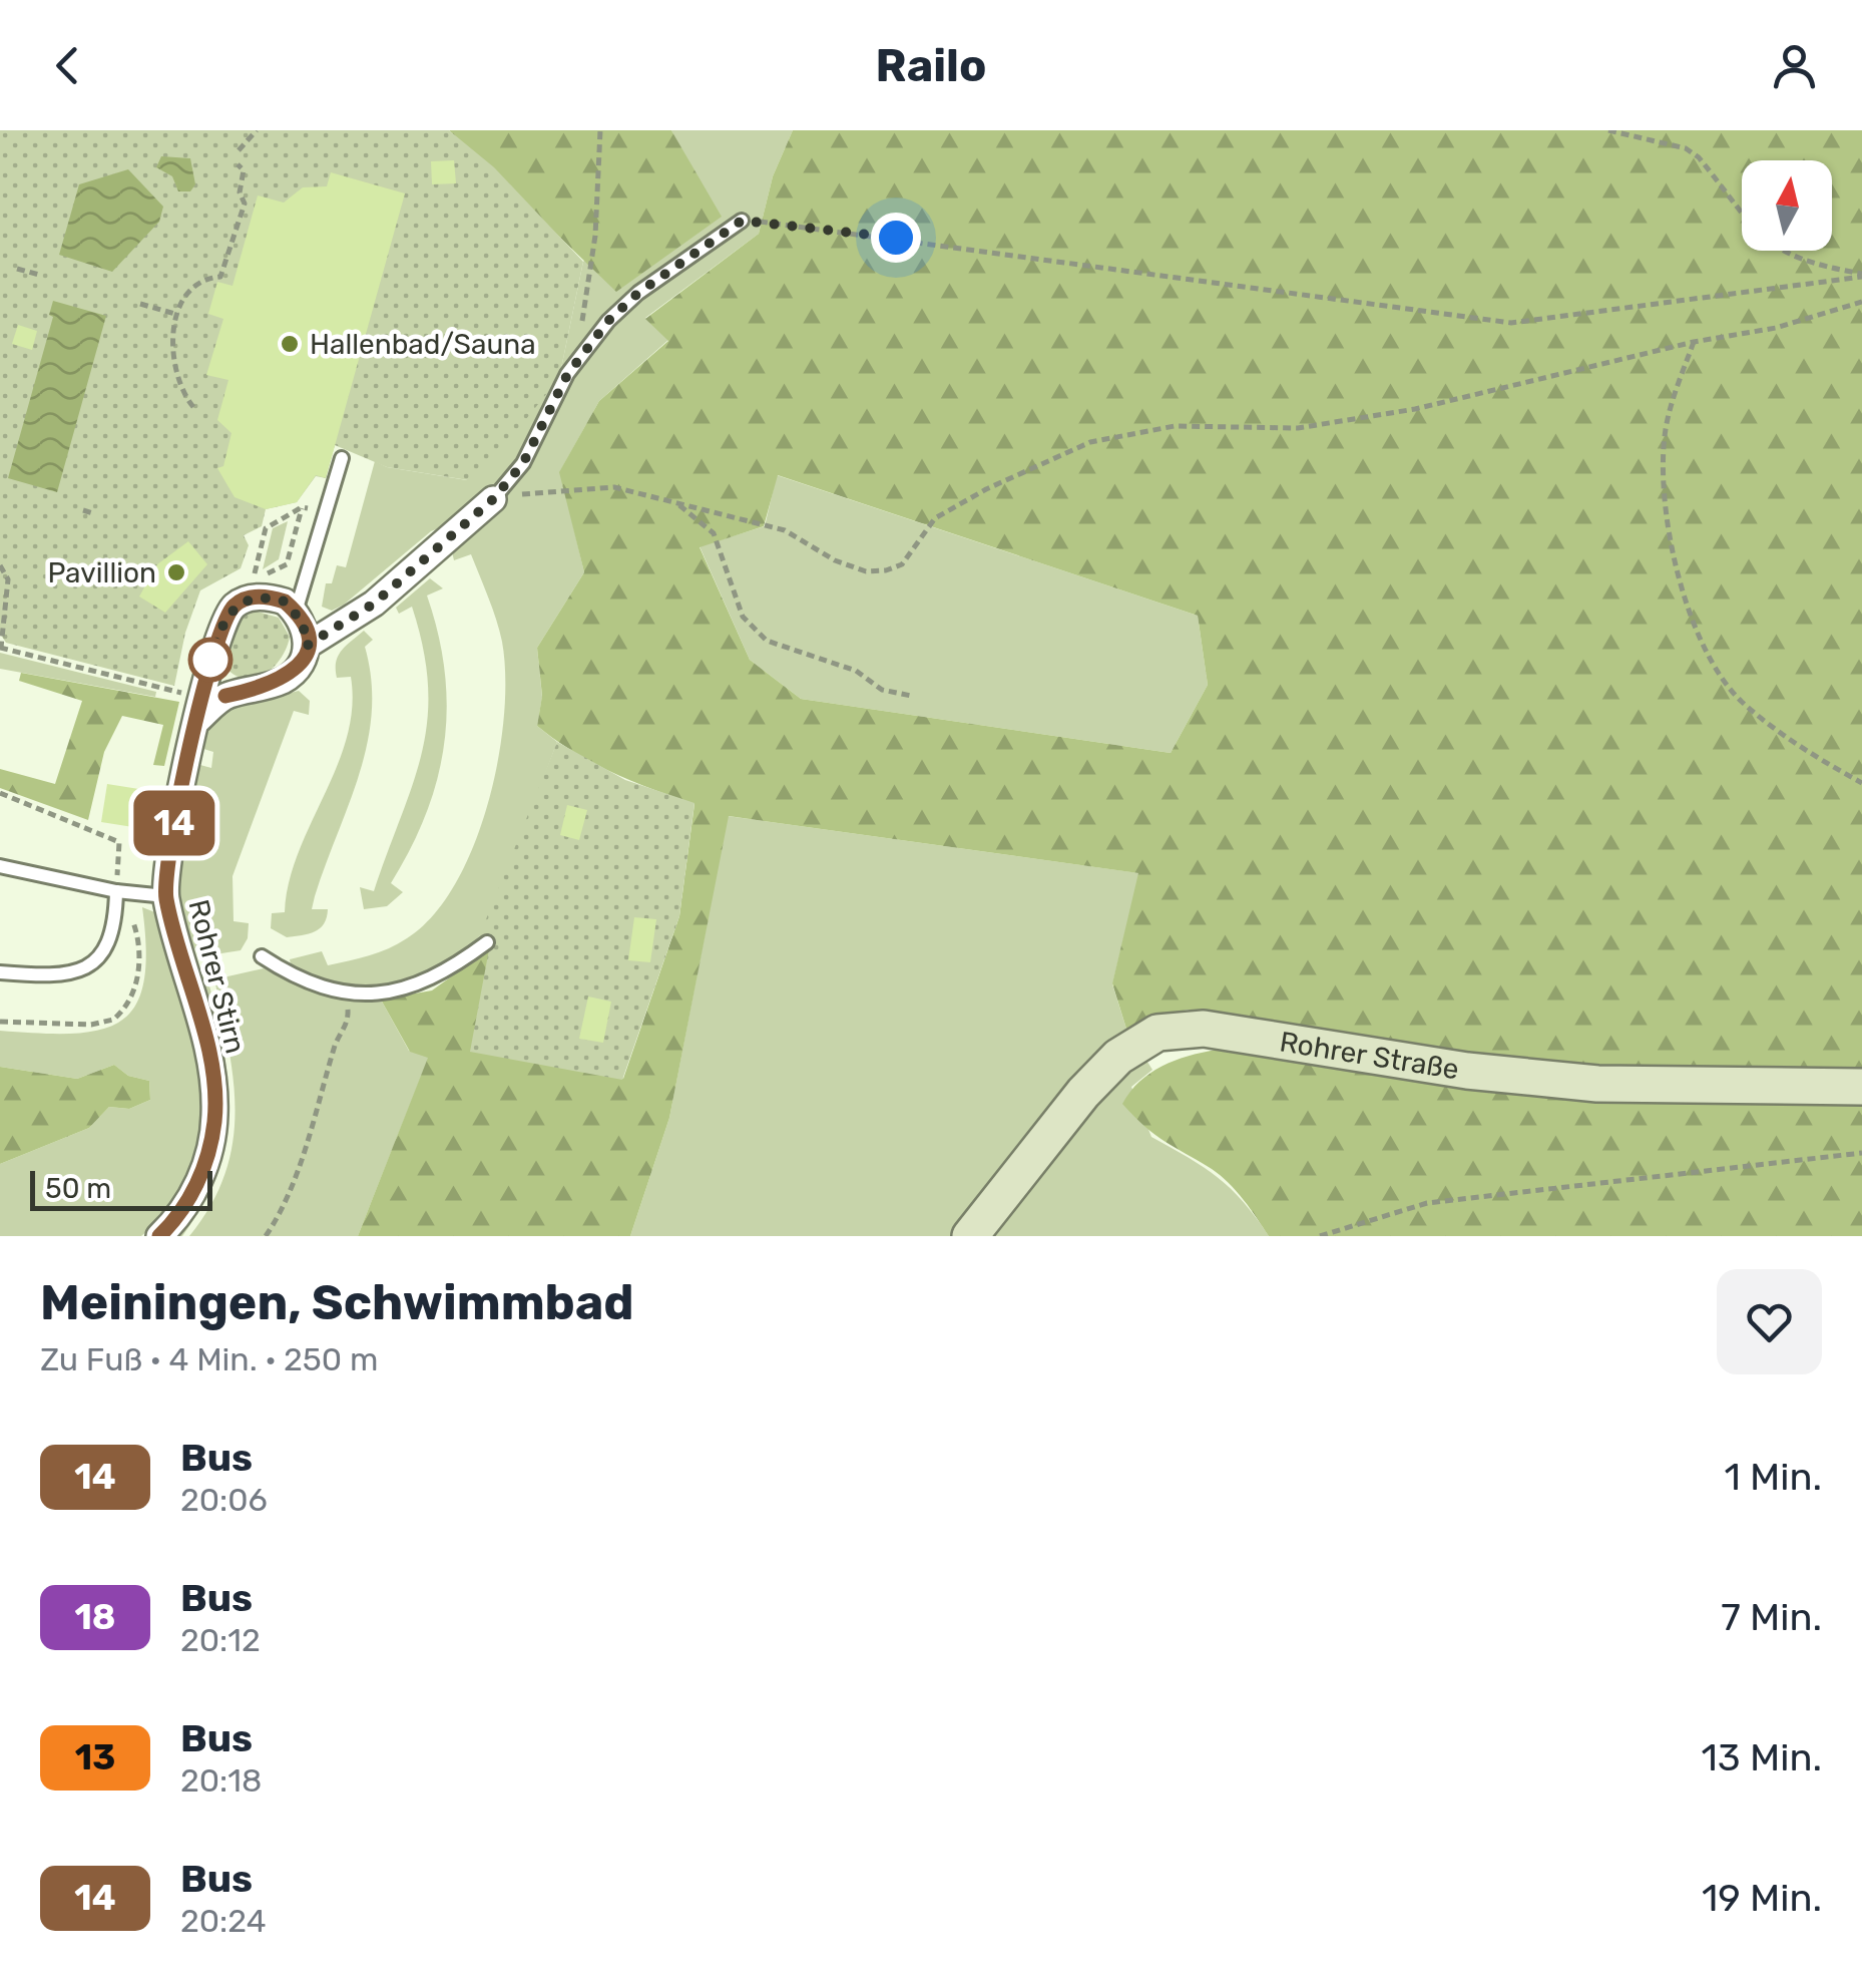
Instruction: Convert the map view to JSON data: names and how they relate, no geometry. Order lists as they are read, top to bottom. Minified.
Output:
{"streets":{"main road":["Rohrer Straße"],"street":["Rohrer Stirn"]},"places":["Hallenbad/Sauna","Pavillion"],"lines":["bus line 14"],"scale_bar":"50 m","north":"top","page":{"header":"Railo","on_map":"14","scale":"50 m","heading":["Meiningen, Schwimmbad","Zu Fuß · 4 Min. · 250 m"],"list":[{"mark":"14","name":"Bus","note":"20:06","value":"1 Min."},{"mark":"18","name":"Bus","note":"20:12","value":"7 Min."},{"mark":"13","name":"Bus","note":"20:18","value":"13 Min."},{"mark":"14","name":"Bus","note":"20:24","value":"19 Min."}]}}
